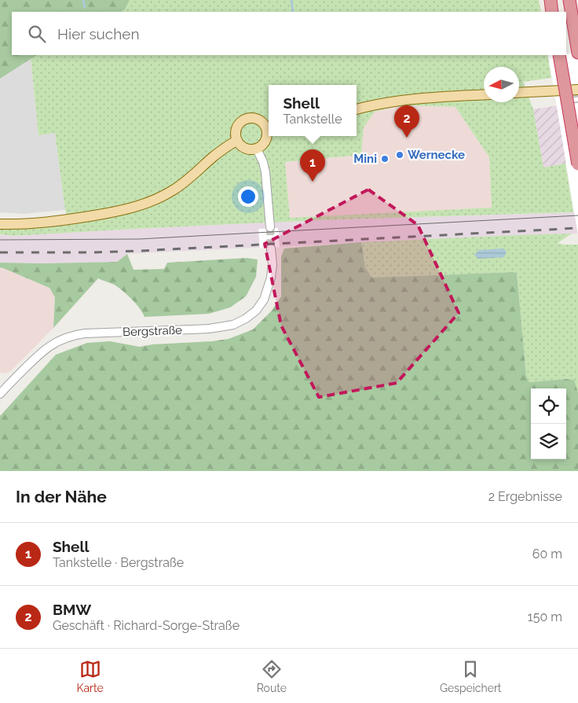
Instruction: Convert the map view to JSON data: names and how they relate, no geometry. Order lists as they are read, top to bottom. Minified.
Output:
{"streets":{"street":["Bergstraße"]},"places":["Wernecke","Mini"],"north":"left","page":{"search":"Hier suchen","popup":["Shell","Tankstelle"],"pins":["2","1"],"heading":["In der Nähe","2 Ergebnisse"],"list":[{"mark":"1","name":"Shell","note":"Tankstelle · Bergstraße","value":"60 m"},{"mark":"2","name":"BMW","note":"Geschäft · Richard-Sorge-Straße","value":"150 m"}],"nav":["Karte","Route","Gespeichert"]}}
